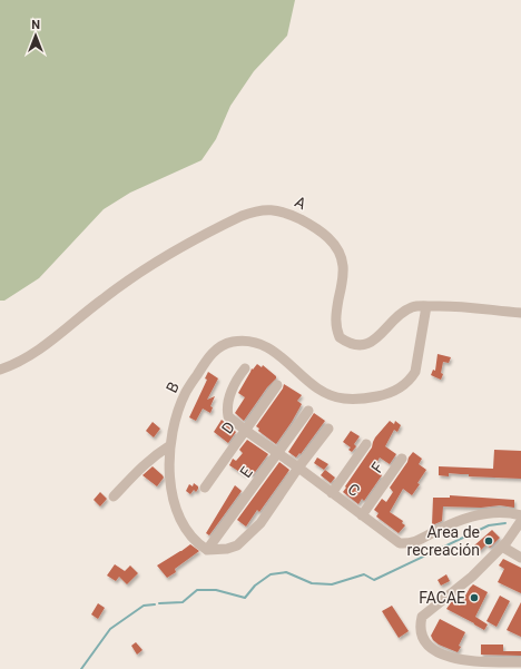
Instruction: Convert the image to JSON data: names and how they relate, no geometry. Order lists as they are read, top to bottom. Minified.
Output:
{"streets":{"street":["A","B","D","F","E","C"]},"crossings":[["A","B"],["B","E"],["D","C"],["F","C"],["E","C"]],"places":["Area de recreación","FACAE"],"north":"top"}
